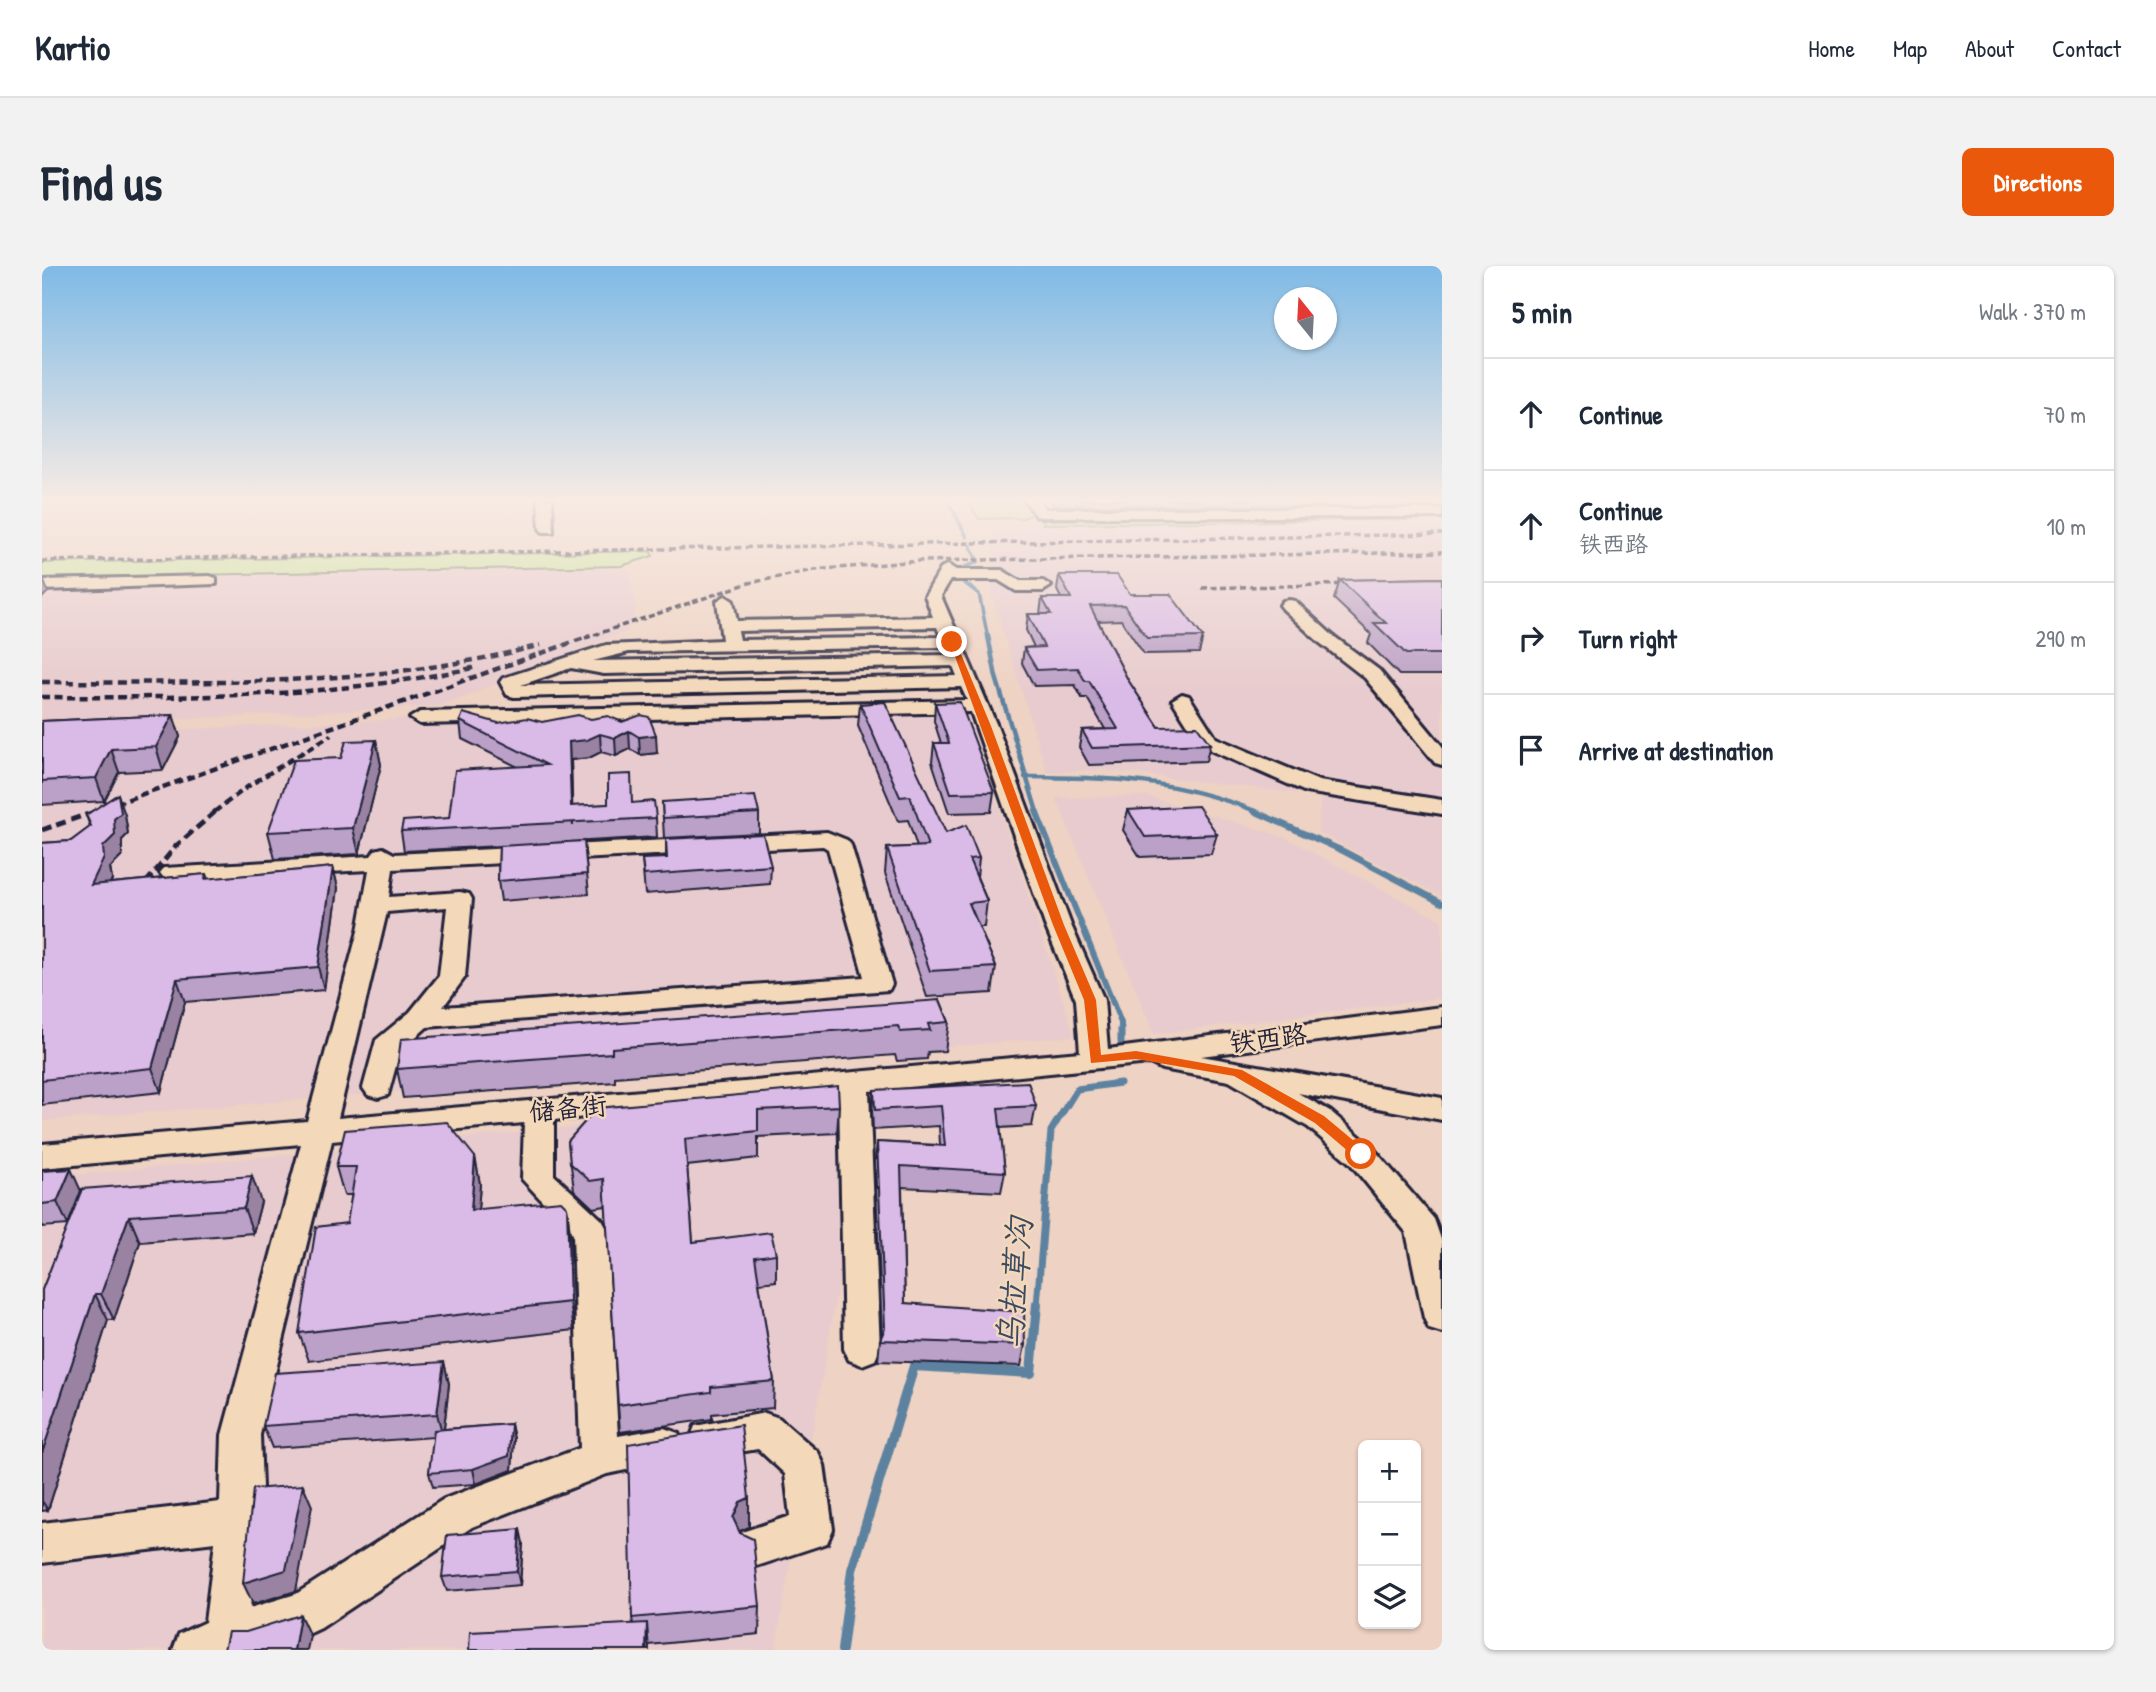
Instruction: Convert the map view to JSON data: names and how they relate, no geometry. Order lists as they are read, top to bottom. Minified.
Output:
{"streets":{"street":["铁西路","储备街"]},"crossings":[["铁西路","储备街"]],"water":["乌拉草沟"],"north":"top","page":{"header":"Kartio","nav":["Home","Map","About","Contact"],"buttons":"Directions","title":"Find us","heading":["5 min","Walk · 370 m"],"list":[["Continue","70 m"],["Continue","铁西路","10 m"],["Turn right","290 m"],"Arrive at destination"],"map_buttons":["+","−"]}}
